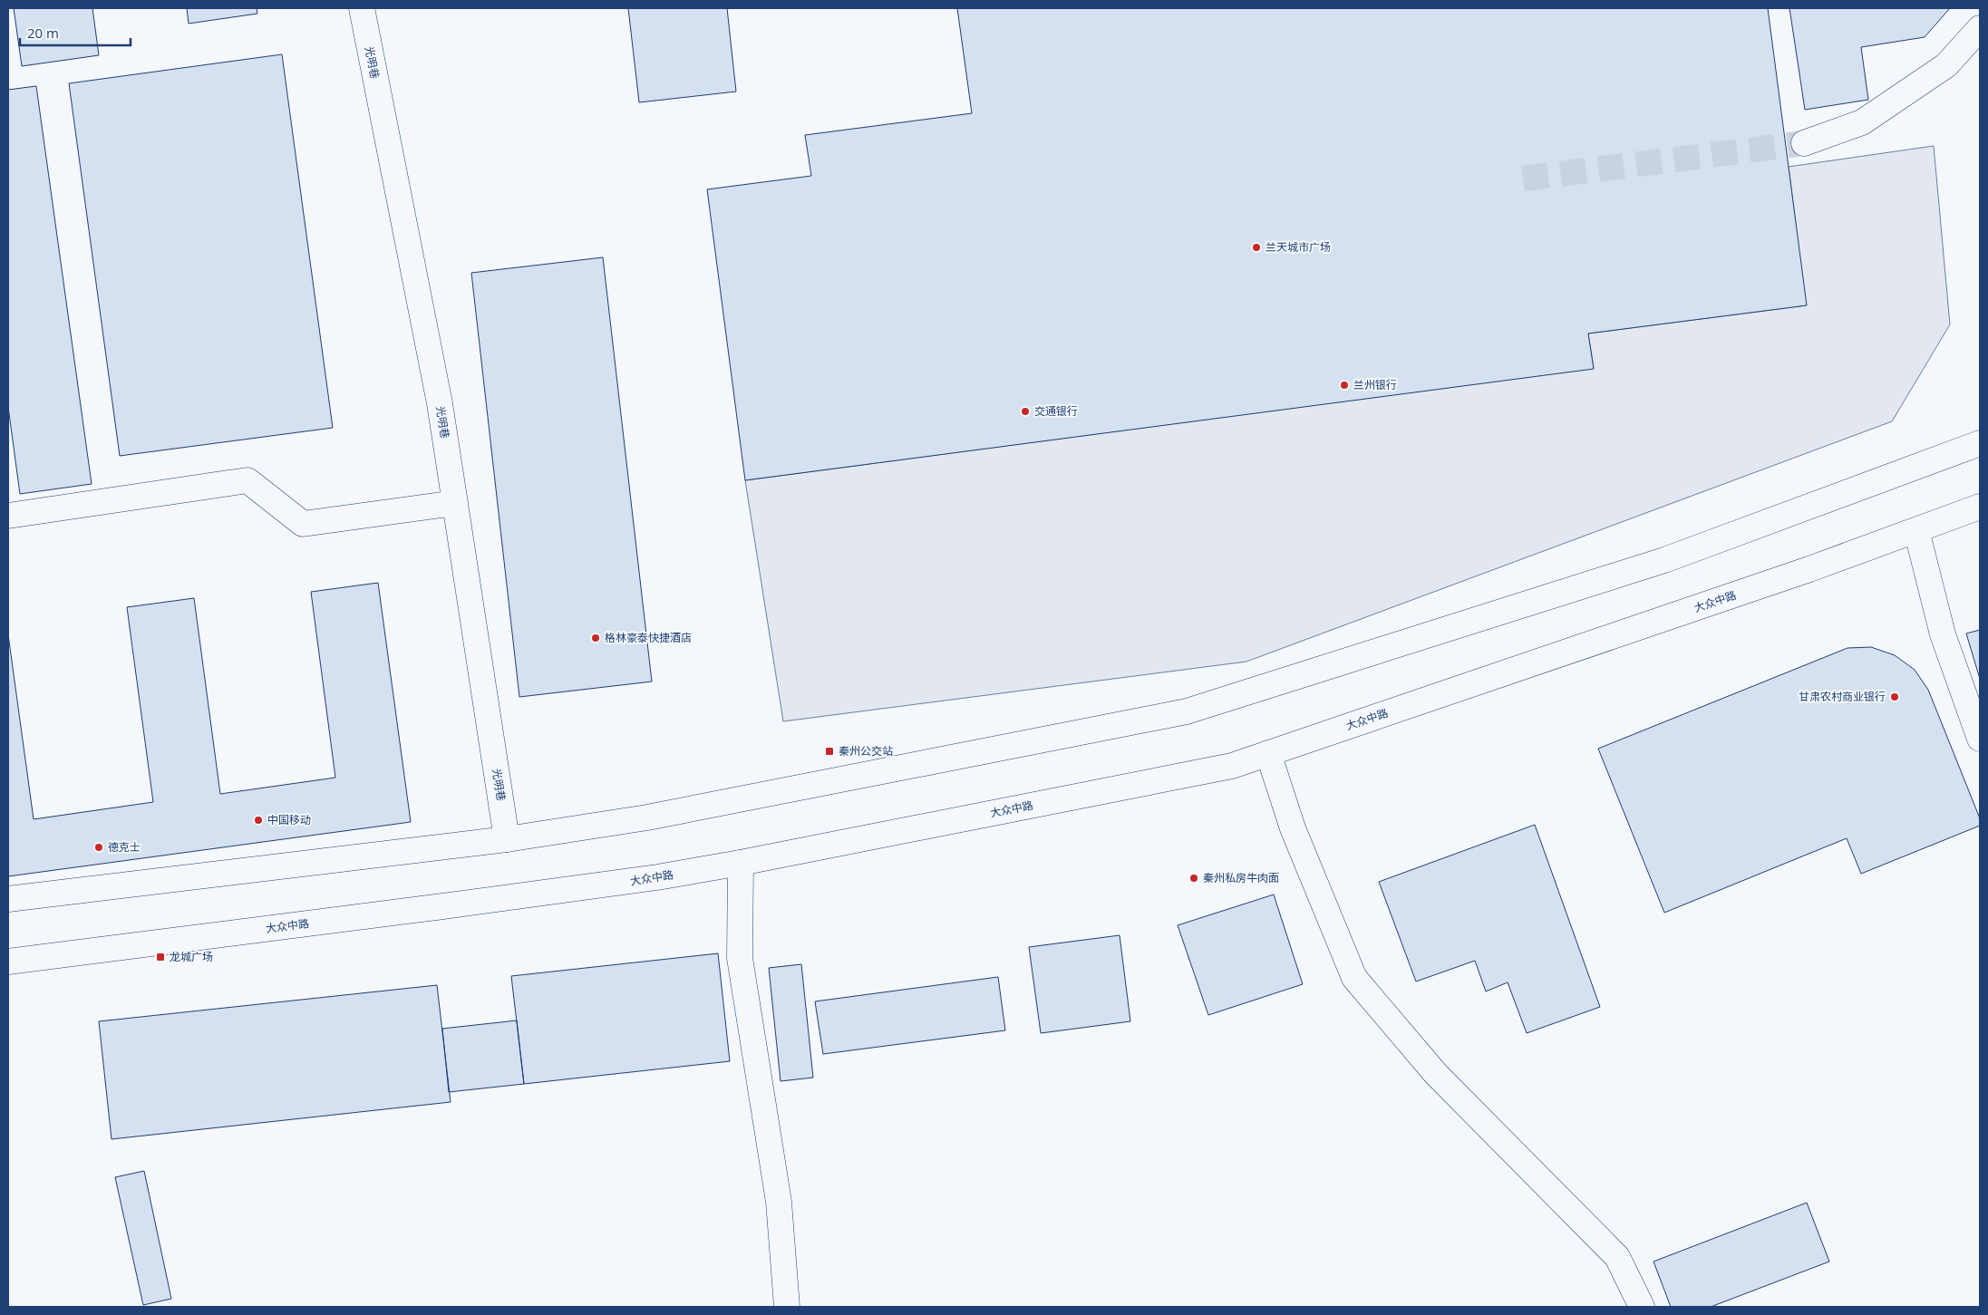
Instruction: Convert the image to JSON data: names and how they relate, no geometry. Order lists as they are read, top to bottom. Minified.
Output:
{"streets":{"main road":["光明巷","大众中路"]},"places":{"other":["兰天城市广场","兰州银行","交通银行","格林豪泰快捷酒店","甘肃农村商业银行","中国移动","德克士","秦州私房牛肉面"],"transit":["秦州公交站","龙城广场"]},"scale_bar":"20 m"}
